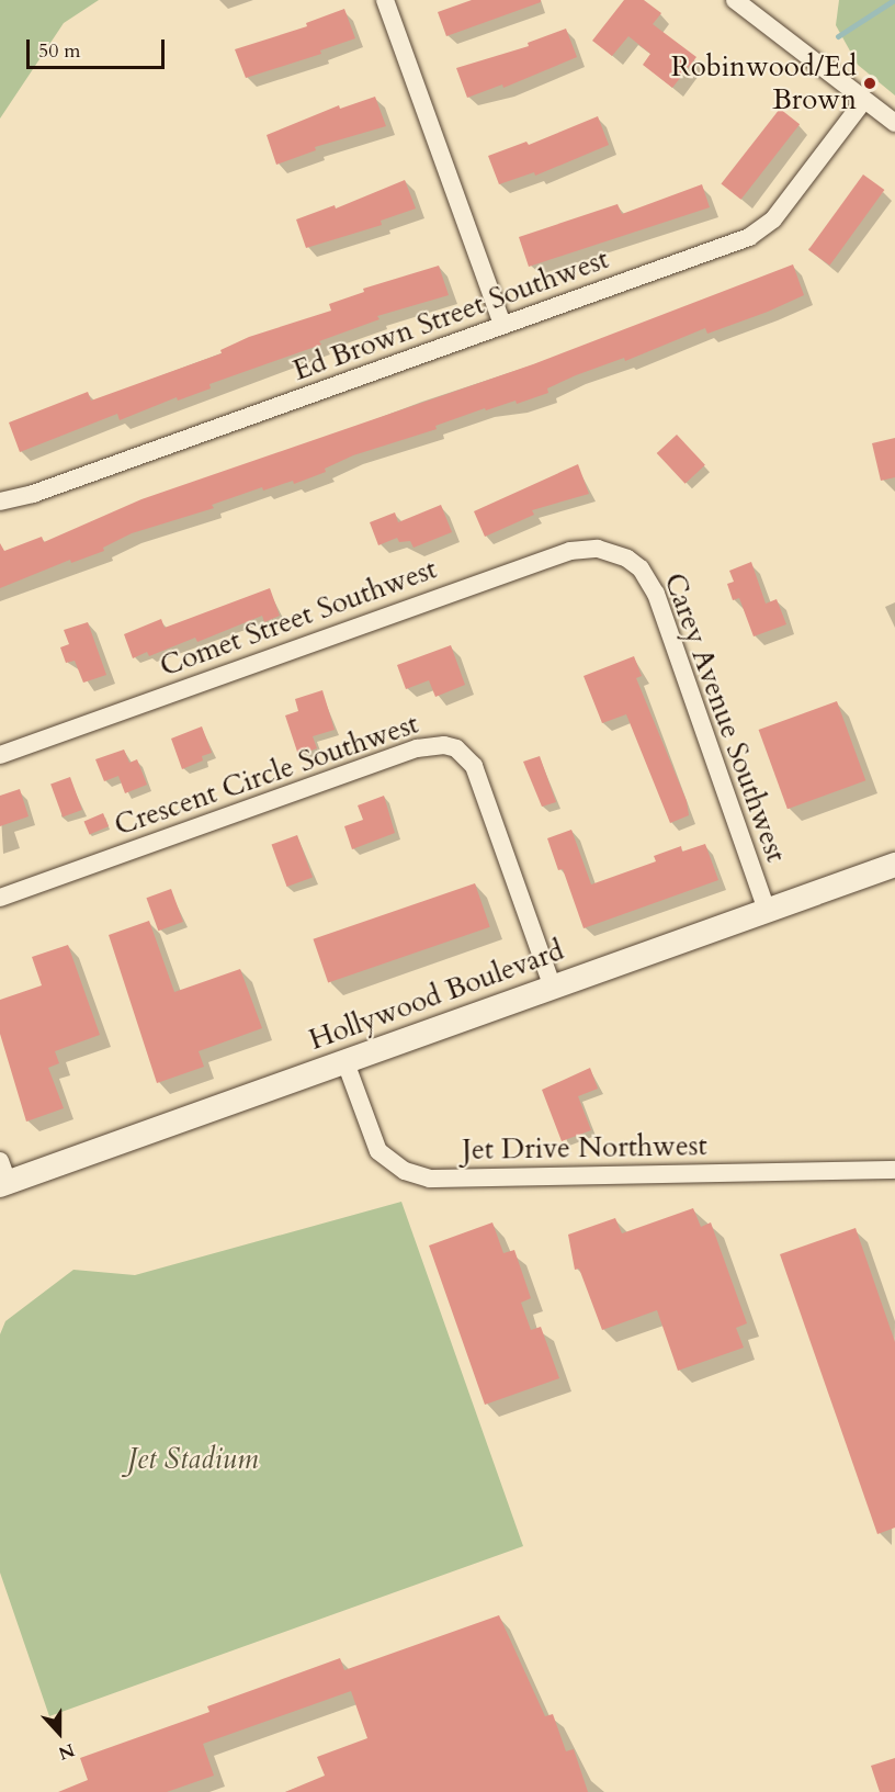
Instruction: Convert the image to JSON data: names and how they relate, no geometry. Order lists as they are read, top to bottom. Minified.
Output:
{"streets":{"street":["Ed Brown Street Southwest","Comet Street Southwest","Carey Avenue Southwest","Crescent Circle Southwest","Hollywood Boulevard","Jet Drive Northwest"]},"crossings":[["Comet Street Southwest","Carey Avenue Southwest"],["Carey Avenue Southwest","Hollywood Boulevard"],["Crescent Circle Southwest","Hollywood Boulevard"],["Hollywood Boulevard","Jet Drive Northwest"]],"parks":["Jet Stadium"],"places":["Robinwood/Ed Brown"],"scale_bar":"50 m","north":"bottom"}
